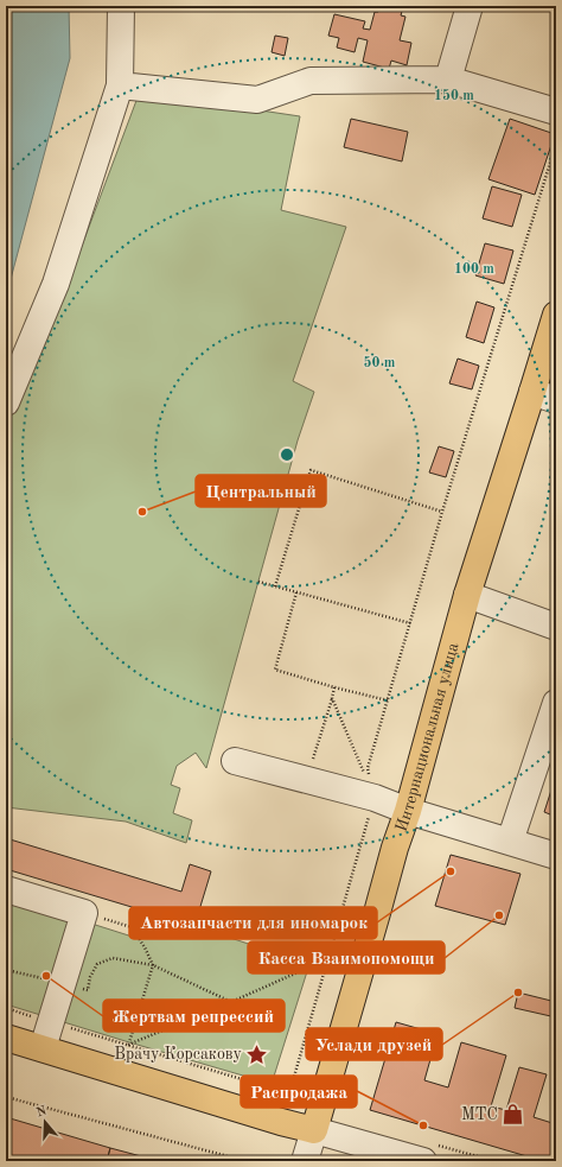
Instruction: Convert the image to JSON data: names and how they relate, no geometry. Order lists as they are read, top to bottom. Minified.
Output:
{"streets":{"main road":["Интернациональная улица"]},"places":{"other":["Центральный","Автозапчасти для иномарок","Касса Взаимопомощи","Жертвам репрессий","Услади друзей","Распродажа"],"place":["Врачу Корсакову"],"shop":["МТС"]},"north":"top","rings":["150 m","100 m","50 m"]}
